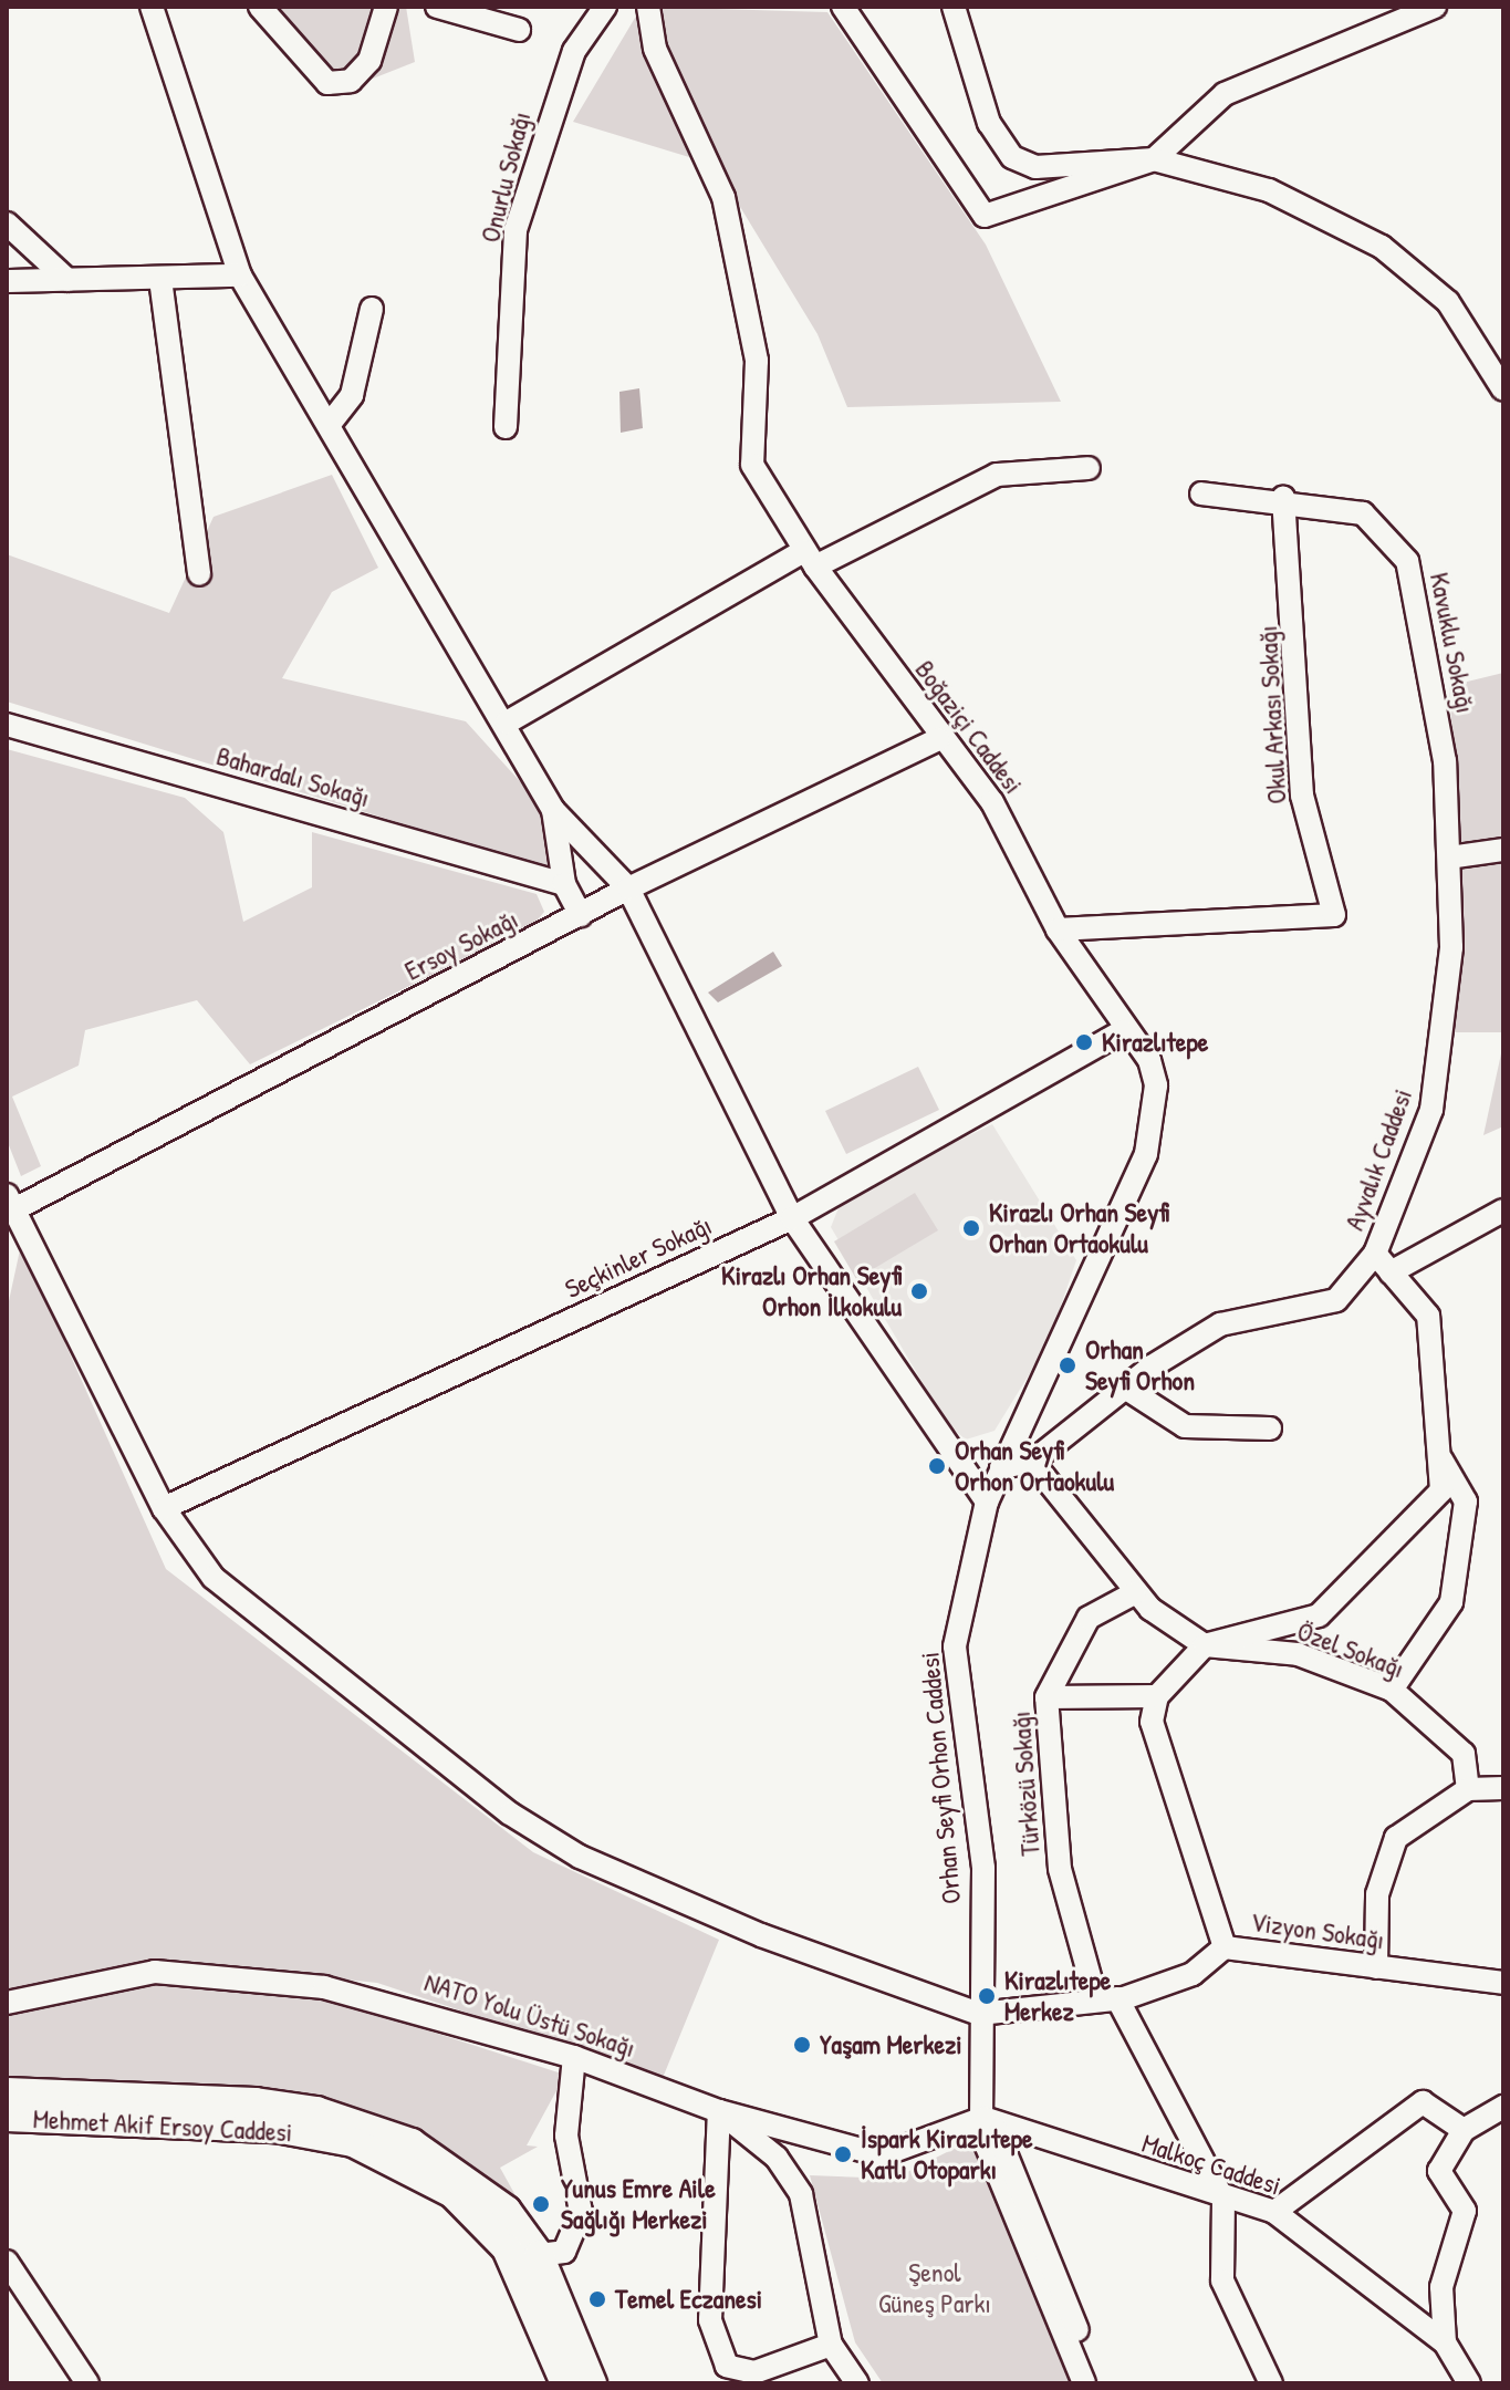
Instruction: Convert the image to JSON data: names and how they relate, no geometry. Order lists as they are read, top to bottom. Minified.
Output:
{"streets":{"main road":["Mehmet Akif Ersoy Caddesi"],"street":["Onurlu Sokağı","Kavuklu Sokağı","Okul Arkası Sokağı","Boğaziçi Caddesi","Bahardalı Sokağı","Ersoy Sokağı","Ayvalık Caddesi","Seçkinler Sokağı","Özel Sokağı","Orhan Seyfi Orhon Caddesi","Türközü Sokağı","Vizyon Sokağı","NATO Yolu Üstü Sokağı","Malkoç Caddesi"]},"crossings":[["Kavuklu Sokağı","Okul Arkası Sokağı"],["Kavuklu Sokağı","Ayvalık Caddesi"],["Okul Arkası Sokağı","Boğaziçi Caddesi"],["Boğaziçi Caddesi","Ersoy Sokağı"],["Boğaziçi Caddesi","Ayvalık Caddesi"],["Boğaziçi Caddesi","Seçkinler Sokağı"],["Boğaziçi Caddesi","Orhan Seyfi Orhon Caddesi"],["Ayvalık Caddesi","Orhan Seyfi Orhon Caddesi"],["Orhan Seyfi Orhon Caddesi","Vizyon Sokağı"],["Orhan Seyfi Orhon Caddesi","Malkoç Caddesi"],["Türközü Sokağı","Vizyon Sokağı"],["Türközü Sokağı","Malkoç Caddesi"]],"parks":["Şenol Güneş Parkı"],"places":["Kirazlıtepe","Kirazlı Orhan Seyfi Orhan Ortaokulu","Kirazlı Orhan Seyfi Orhon İlkokulu","Orhan Seyfi Orhon","Orhan Seyfi Orhon Ortaokulu","Kirazlıtepe Merkez","Yaşam Merkezi","İspark Kirazlıtepe Katlı Otoparkı","Yunus Emre Aile Sağlığı Merkezi","Temel Eczanesi"]}
